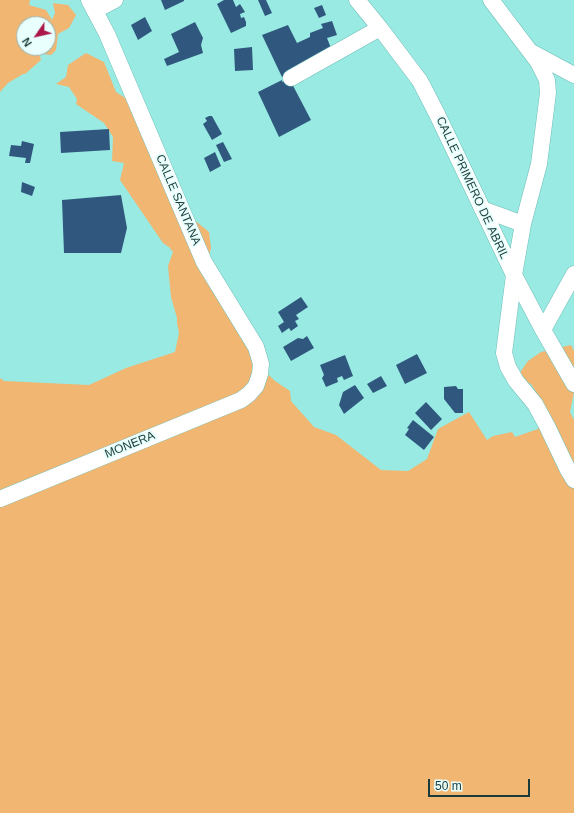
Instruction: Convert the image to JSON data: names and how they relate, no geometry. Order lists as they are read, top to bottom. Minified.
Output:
{"streets":{"street":["CALLE PRIMERO DE ABRIL","CALLE SANTANA","MONERA"]},"crossings":[["CALLE SANTANA","MONERA"]],"scale_bar":"50 m","north":"bottom left"}
